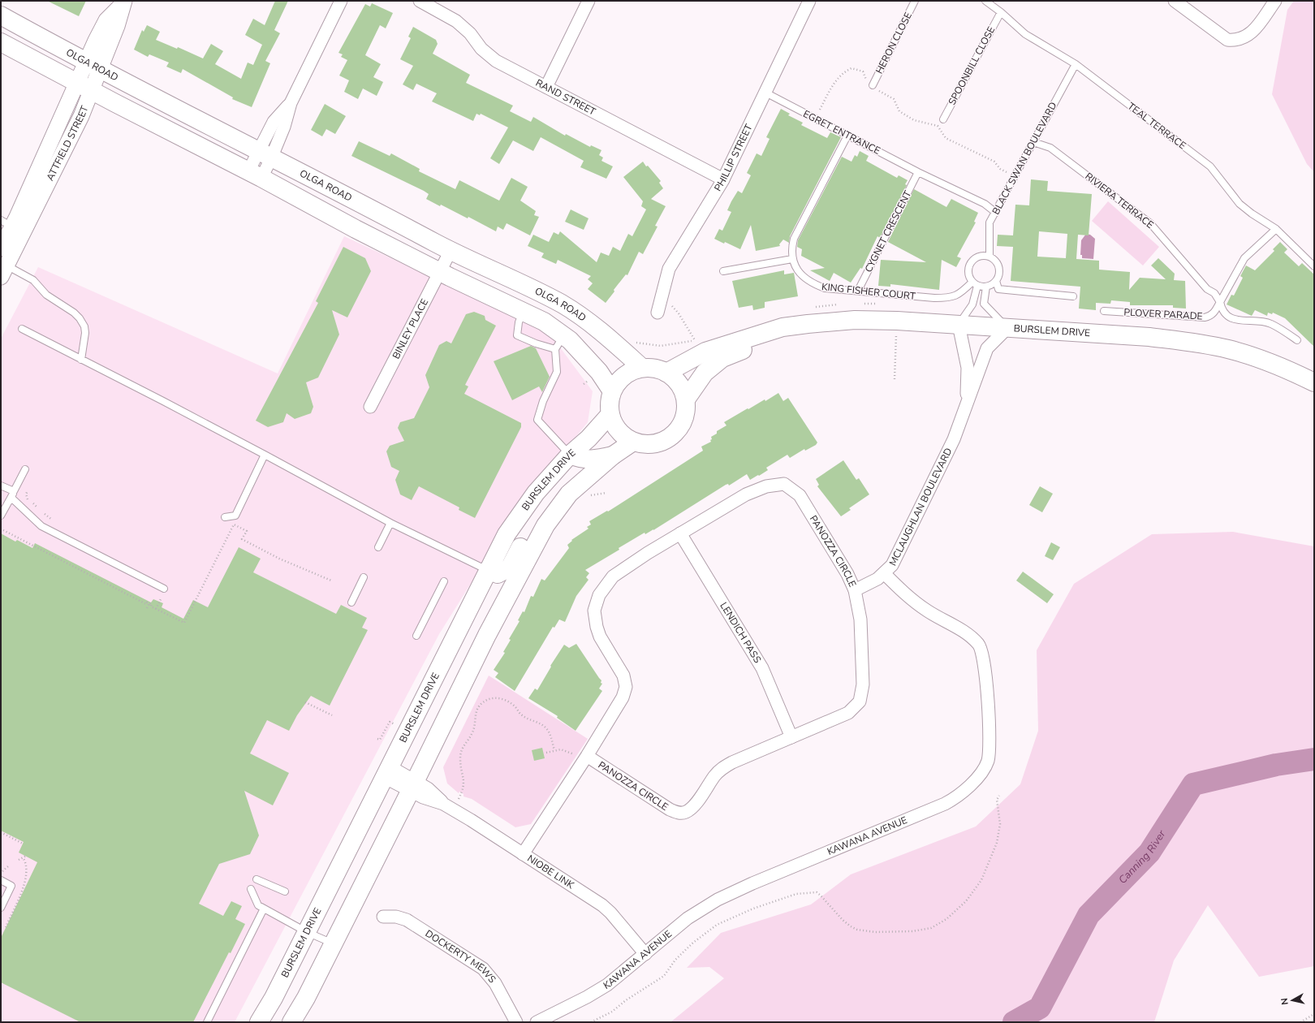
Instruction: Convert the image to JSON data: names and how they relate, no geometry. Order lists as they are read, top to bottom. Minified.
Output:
{"streets":{"main road":["OLGA ROAD","BURSLEM DRIVE"],"street":["RAND STREET","ATTFIELD STREET","PHILLIP STREET","BINLEY PLACE","MCLAUGHLAN BOULEVARD","PANOZZA CIRCLE","LENDICH PASS","KAWANA AVENUE","NIOBE LINK","DOCKERTY MEWS"],"lane":["HERON CLOSE","SPOONBILL CLOSE","TEAL TERRACE","EGRET ENTRANCE","BLACK SWAN BOULEVARD","RIVIERA TERRACE","CYGNET CRESCENT","KING FISHER COURT","PLOVER PARADE"]},"crossings":[["OLGA ROAD","ATTFIELD STREET"],["OLGA ROAD","BINLEY PLACE"],["OLGA ROAD","BURSLEM DRIVE"],["SPOONBILL CLOSE","TEAL TERRACE"],["RAND STREET","PHILLIP STREET"],["TEAL TERRACE","BLACK SWAN BOULEVARD"],["EGRET ENTRANCE","PHILLIP STREET"],["EGRET ENTRANCE","BLACK SWAN BOULEVARD"],["EGRET ENTRANCE","CYGNET CRESCENT"],["EGRET ENTRANCE","KING FISHER COURT"],["BLACK SWAN BOULEVARD","RIVIERA TERRACE"],["BLACK SWAN BOULEVARD","KING FISHER COURT"],["RIVIERA TERRACE","PLOVER PARADE"],["CYGNET CRESCENT","KING FISHER COURT"],["BURSLEM DRIVE","MCLAUGHLAN BOULEVARD"],["BURSLEM DRIVE","NIOBE LINK"],["MCLAUGHLAN BOULEVARD","PANOZZA CIRCLE"],["MCLAUGHLAN BOULEVARD","KAWANA AVENUE"],["PANOZZA CIRCLE","LENDICH PASS"],["PANOZZA CIRCLE","NIOBE LINK"],["KAWANA AVENUE","NIOBE LINK"]],"water":["Canning River"],"north":"left"}
